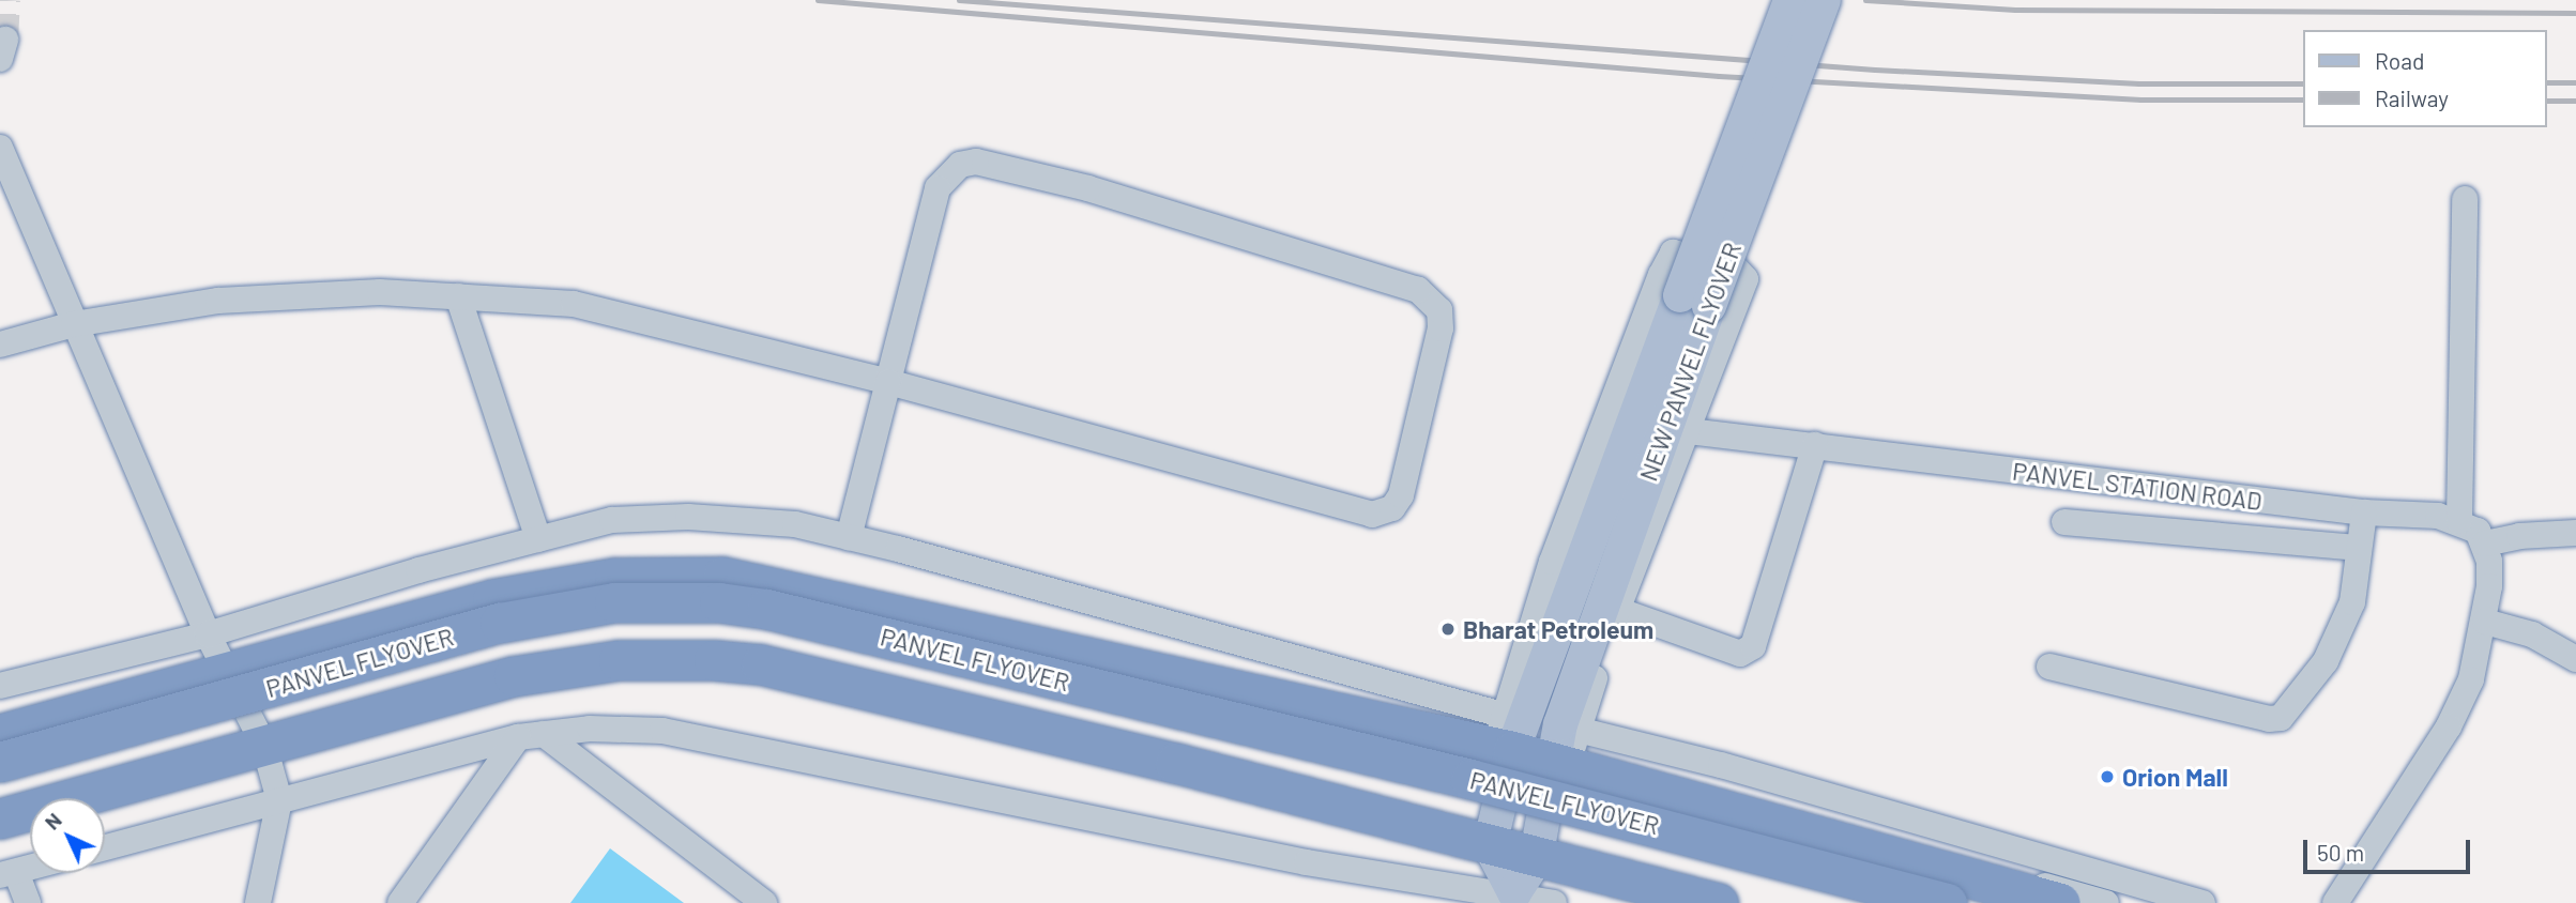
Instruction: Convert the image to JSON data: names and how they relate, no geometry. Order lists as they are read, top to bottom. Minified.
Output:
{"streets":{"highway":["PANVEL FLYOVER"],"main road":["NEW PANVEL FLYOVER"],"street":["PANVEL STATION ROAD"]},"places":["Bharat Petroleum","Orion Mall"],"legend":["Road","Railway"],"scale_bar":"50 m","north":"top left"}
